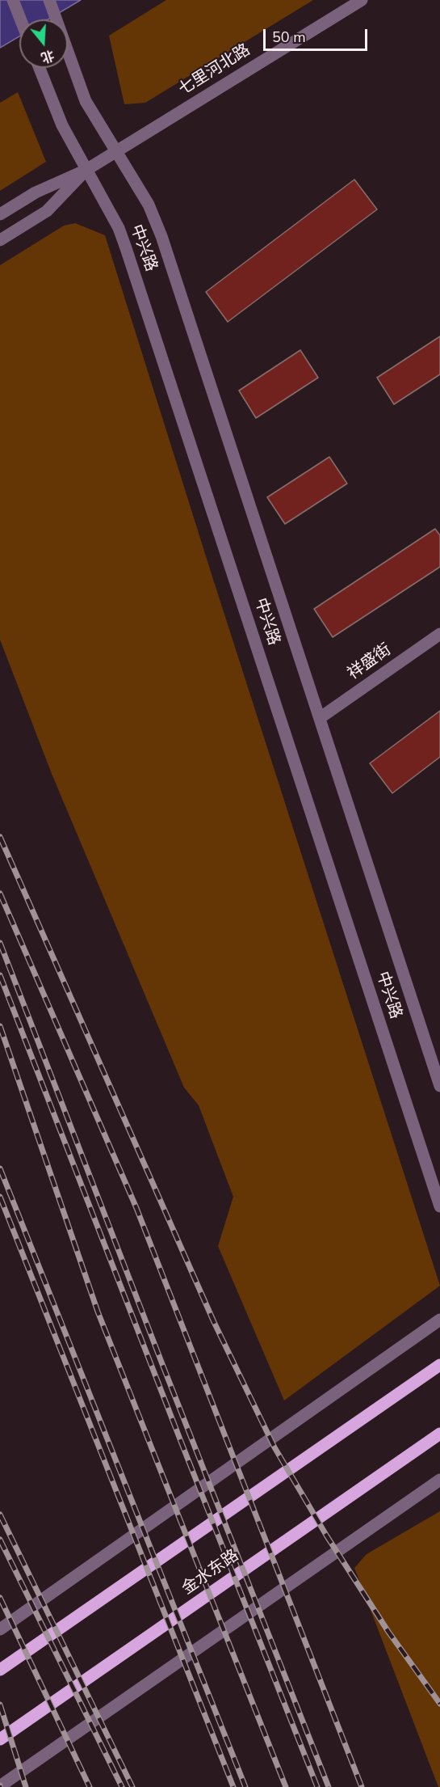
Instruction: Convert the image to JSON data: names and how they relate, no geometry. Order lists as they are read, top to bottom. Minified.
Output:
{"streets":{"main road":["金水东路"],"street":["七里河北路","中兴路","祥盛街"]},"crossings":[["七里河北路","中兴路"],["中兴路","祥盛街"]],"scale_bar":"50 m","north":"bottom"}
